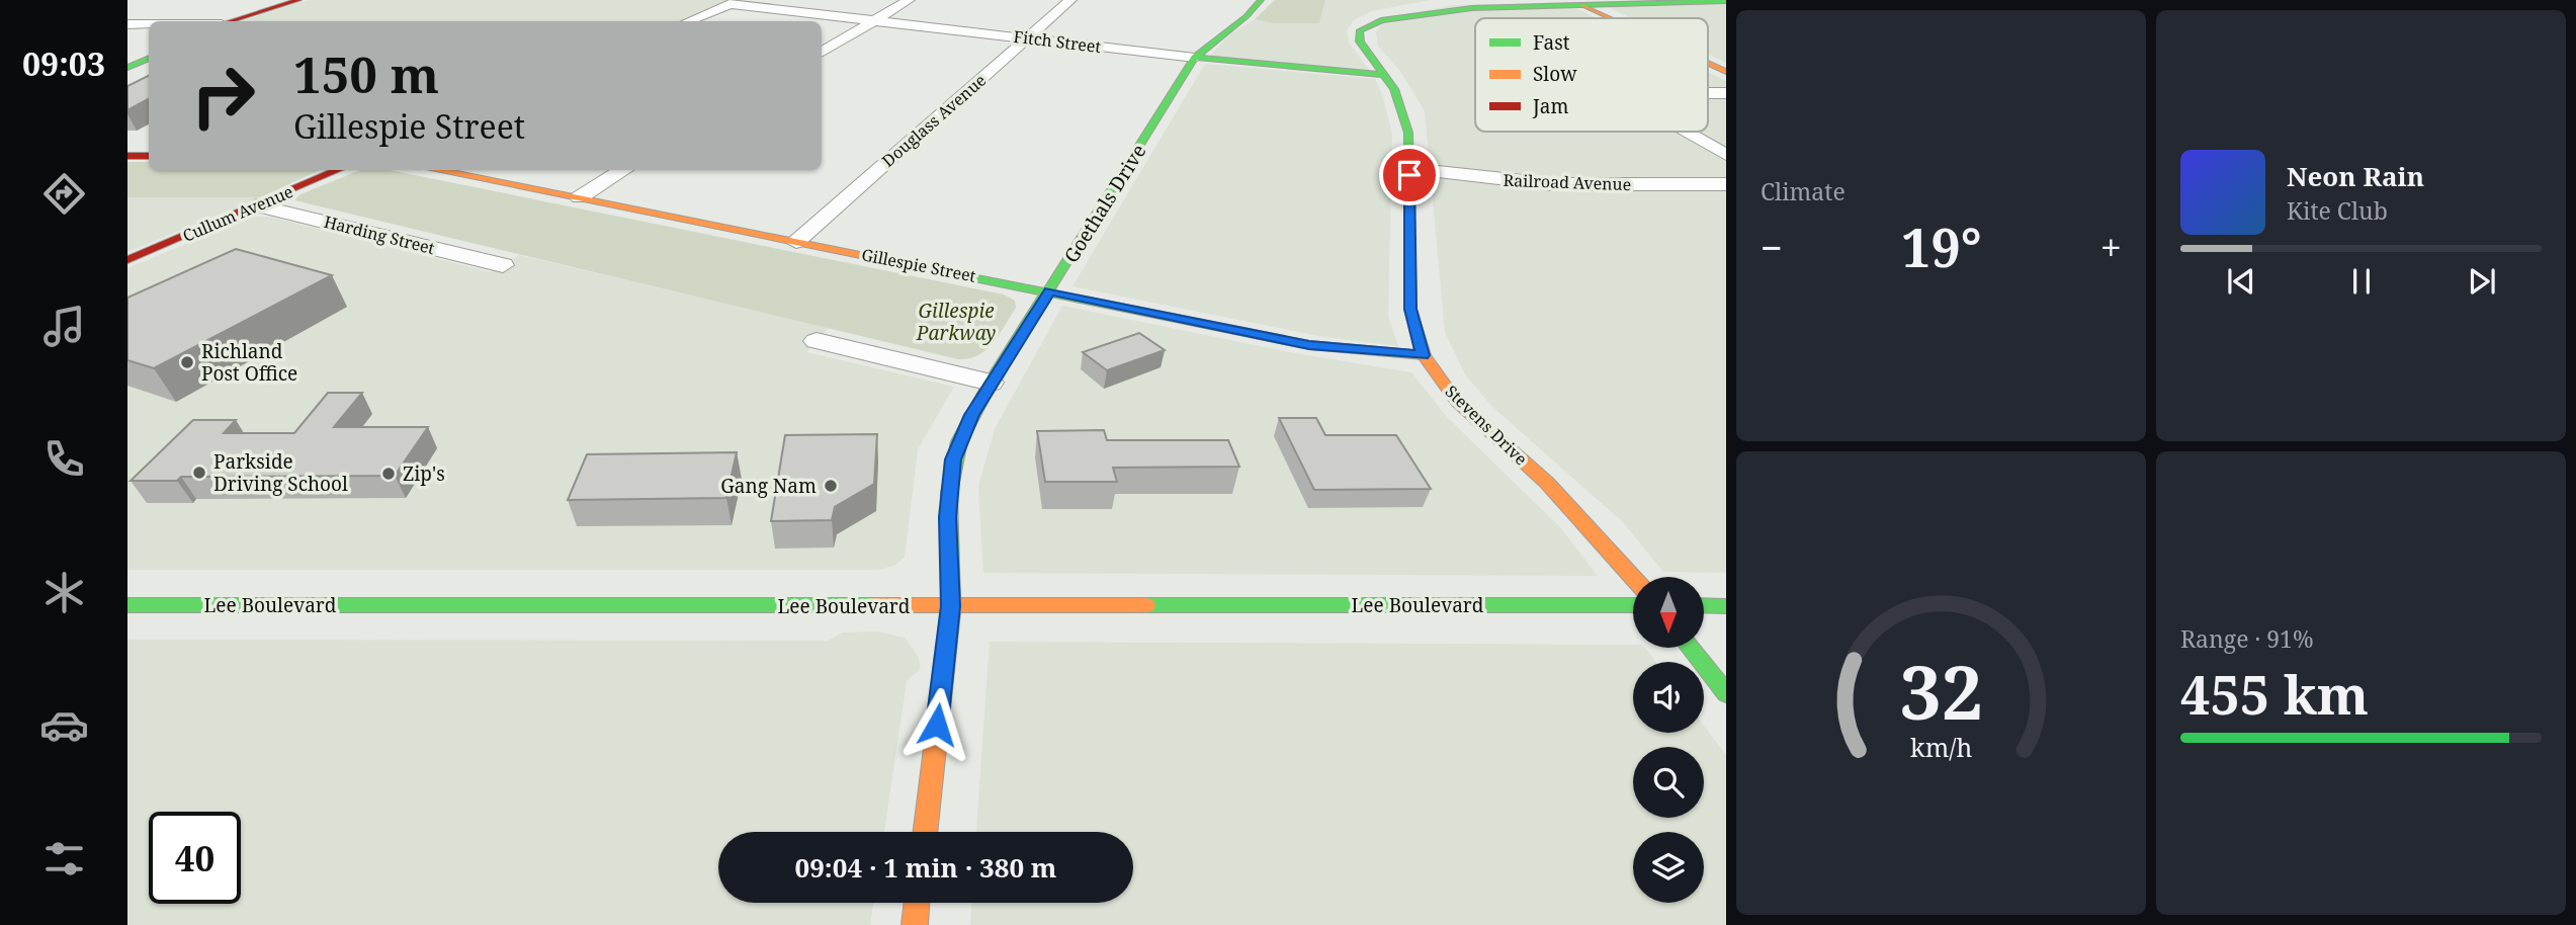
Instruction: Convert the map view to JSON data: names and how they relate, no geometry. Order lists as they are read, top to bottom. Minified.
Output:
{"streets":{"street":["Fitch Street","Douglass Avenue","Railroad Avenue","Goethals Drive","Cullum Avenue","Harding Street","Gillespie Street","Stevens Drive","Lee Boulevard"]},"crossings":[["Fitch Street","Douglass Avenue"],["Fitch Street","Goethals Drive"],["Fitch Street","Stevens Drive"],["Douglass Avenue","Gillespie Street"],["Railroad Avenue","Stevens Drive"],["Goethals Drive","Gillespie Street"],["Goethals Drive","Lee Boulevard"],["Cullum Avenue","Harding Street"],["Gillespie Street","Stevens Drive"]],"parks":["Gillespie Parkway"],"places":["Richland Post Office","Parkside Driving School","Zip's","Gang Nam"],"legend":["Fast","Slow","Jam"],"north":"bottom","page":{"tabs":"09:03","tile":["Climate",["Range · 91%","455 km"]],"turn":["150 m","Gillespie Street"],"song":["Neon Rain","Kite Club"],"heat":["−","19°","+"],"limit":"40","trip":"09:04 · 1 min · 380 m","gauge":["32","km/h"]}}
